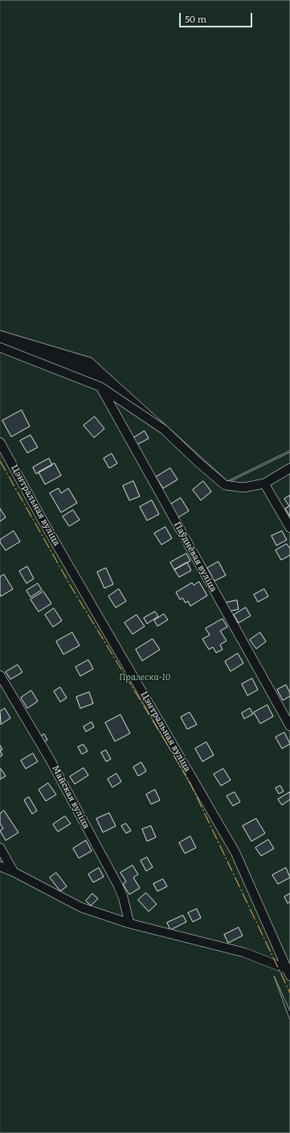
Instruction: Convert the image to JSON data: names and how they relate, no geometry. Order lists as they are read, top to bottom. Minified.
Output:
{"streets":{"street":["Цэнтральная вуліца","Паўднёвая вуліца","Майская вуліца"]},"parks":["Пралеска-10"],"scale_bar":"50 m"}
